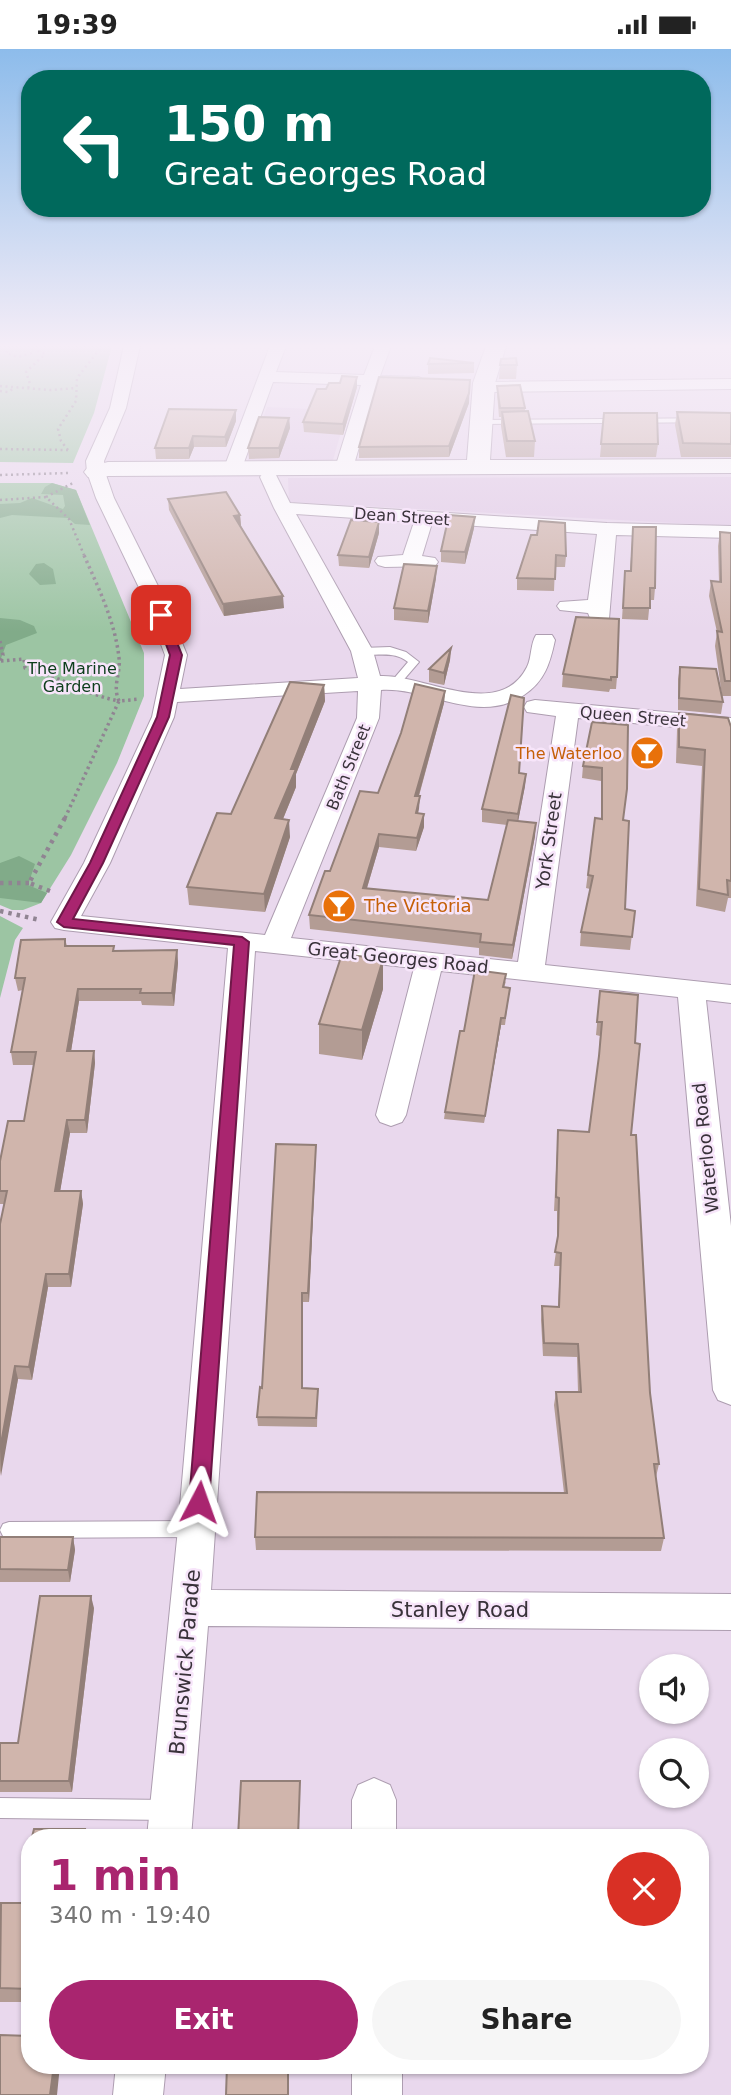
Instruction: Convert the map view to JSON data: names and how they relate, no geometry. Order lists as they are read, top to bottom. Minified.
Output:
{"streets":{"street":["Dean Street","Queen Street","Bath Street","York Street","Great Georges Road","Waterloo Road","Stanley Road","Brunswick Parade"]},"crossings":[["Dean Street","Bath Street"],["Queen Street","York Street"],["Bath Street","Great Georges Road"],["Bath Street","Brunswick Parade"],["York Street","Great Georges Road"],["Great Georges Road","Waterloo Road"],["Great Georges Road","Brunswick Parade"],["Stanley Road","Brunswick Parade"]],"parks":["The Marine Garden"],"places":{"bar":["The Waterloo","The Victoria"]},"page":{"status":"19:39","turn":["150 m","Great Georges Road"],"heading":["1 min","340 m · 19:40"],"buttons":["Exit","Share"]}}
